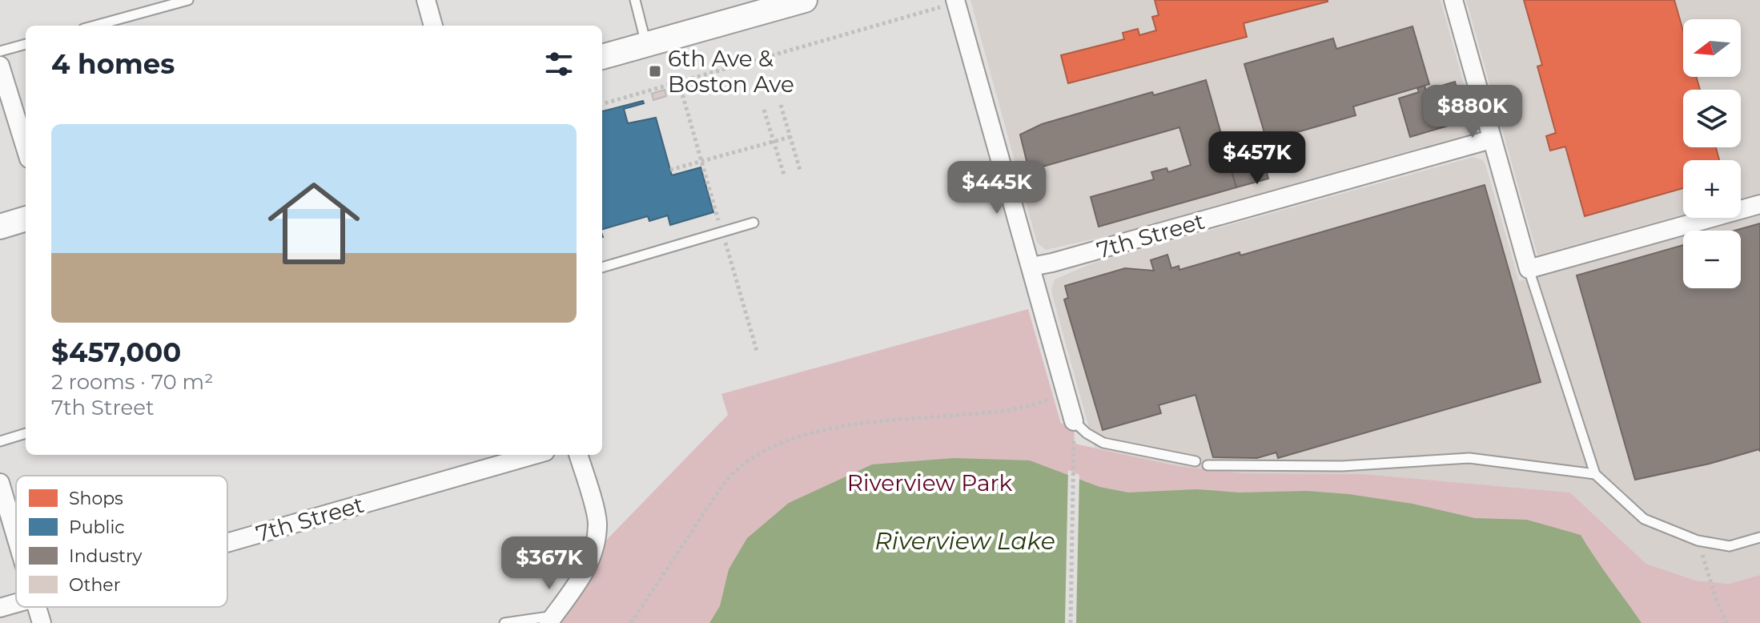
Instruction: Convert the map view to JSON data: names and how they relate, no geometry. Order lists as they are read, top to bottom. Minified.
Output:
{"streets":{"street":["7th Street"]},"water":["Riverview Lake"],"parks":["Riverview Park"],"places":{"transit":["6th Ave & Boston Ave"]},"legend":["Shops","Public","Industry","Other"],"north":"left","page":{"map_buttons":["+","−"],"heading":"4 homes","price":["$880K","$457K","$445K","$367K"],"list":[{"name":"$457,000","note":"2 rooms · 70 m² · 7th Street"}]}}
